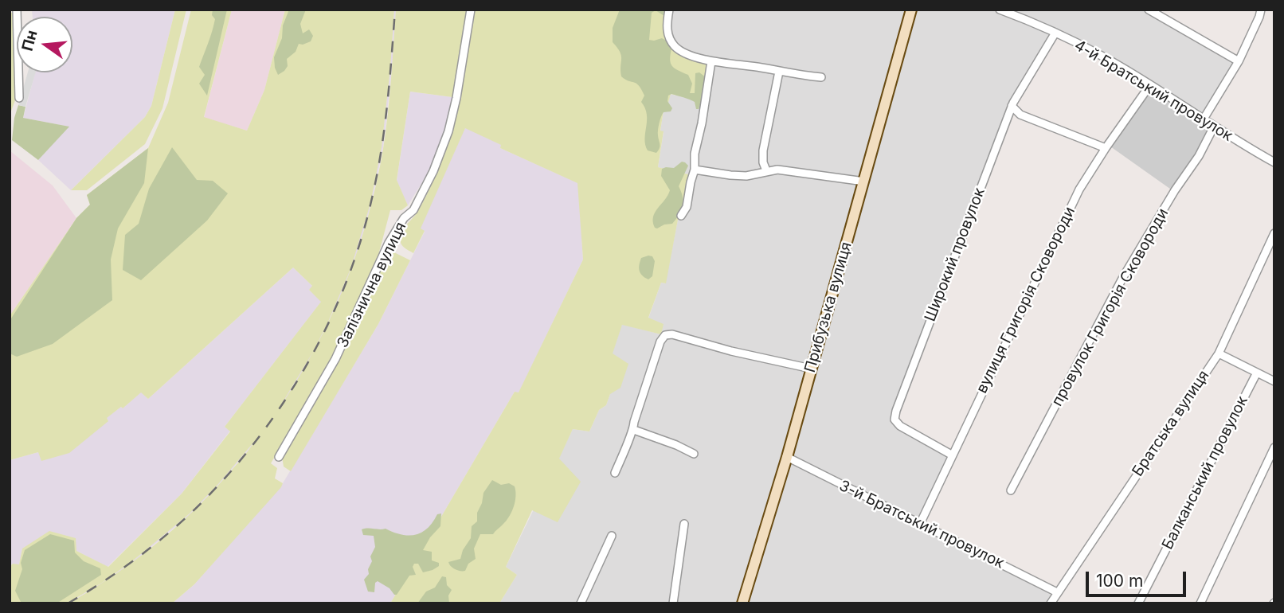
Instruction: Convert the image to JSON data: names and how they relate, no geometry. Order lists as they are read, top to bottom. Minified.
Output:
{"streets":{"street":["4-й Братський провулок","Широкий провулок","Залізнична вулиця","вулиця Григорія Сковороди","Прибузька вулиця","провулок Григорія Сковороди","Братська вулиця","Балканський провулок","3-й Братський провулок"]},"crossings":[["4-й Братський провулок","Широкий провулок"],["4-й Братський провулок","вулиця Григорія Сковороди"],["4-й Братський провулок","провулок Григорія Сковороди"],["Широкий провулок","вулиця Григорія Сковороди"],["вулиця Григорія Сковороди","3-й Братський провулок"],["Прибузька вулиця","3-й Братський провулок"],["Братська вулиця","3-й Братський провулок"]],"scale_bar":"100 m","north":"left"}
